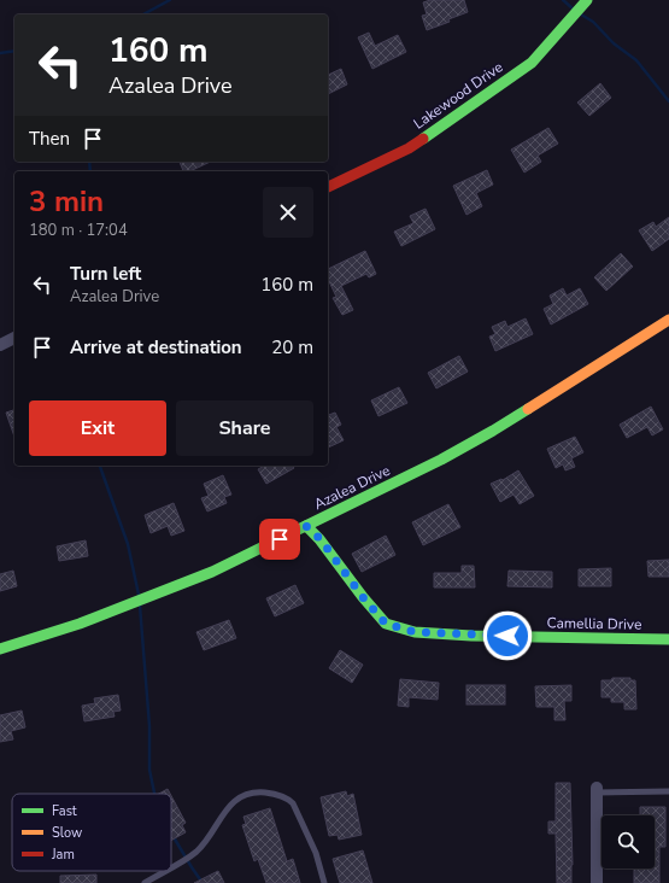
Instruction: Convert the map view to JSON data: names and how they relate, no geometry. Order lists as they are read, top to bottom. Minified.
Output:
{"streets":{"street":["Lakewood Drive","Azalea Drive","Camellia Drive"]},"crossings":[["Azalea Drive","Camellia Drive"]],"legend":["Fast","Slow","Jam"],"page":{"turn":["160 m","Azalea Drive"],"then":"Then","heading":["3 min","180 m · 17:04"],"list":[{"name":"Turn left","note":"Azalea Drive","value":"160 m"},{"name":"Arrive at destination","value":"20 m"}],"buttons":["Exit","Share"]}}
